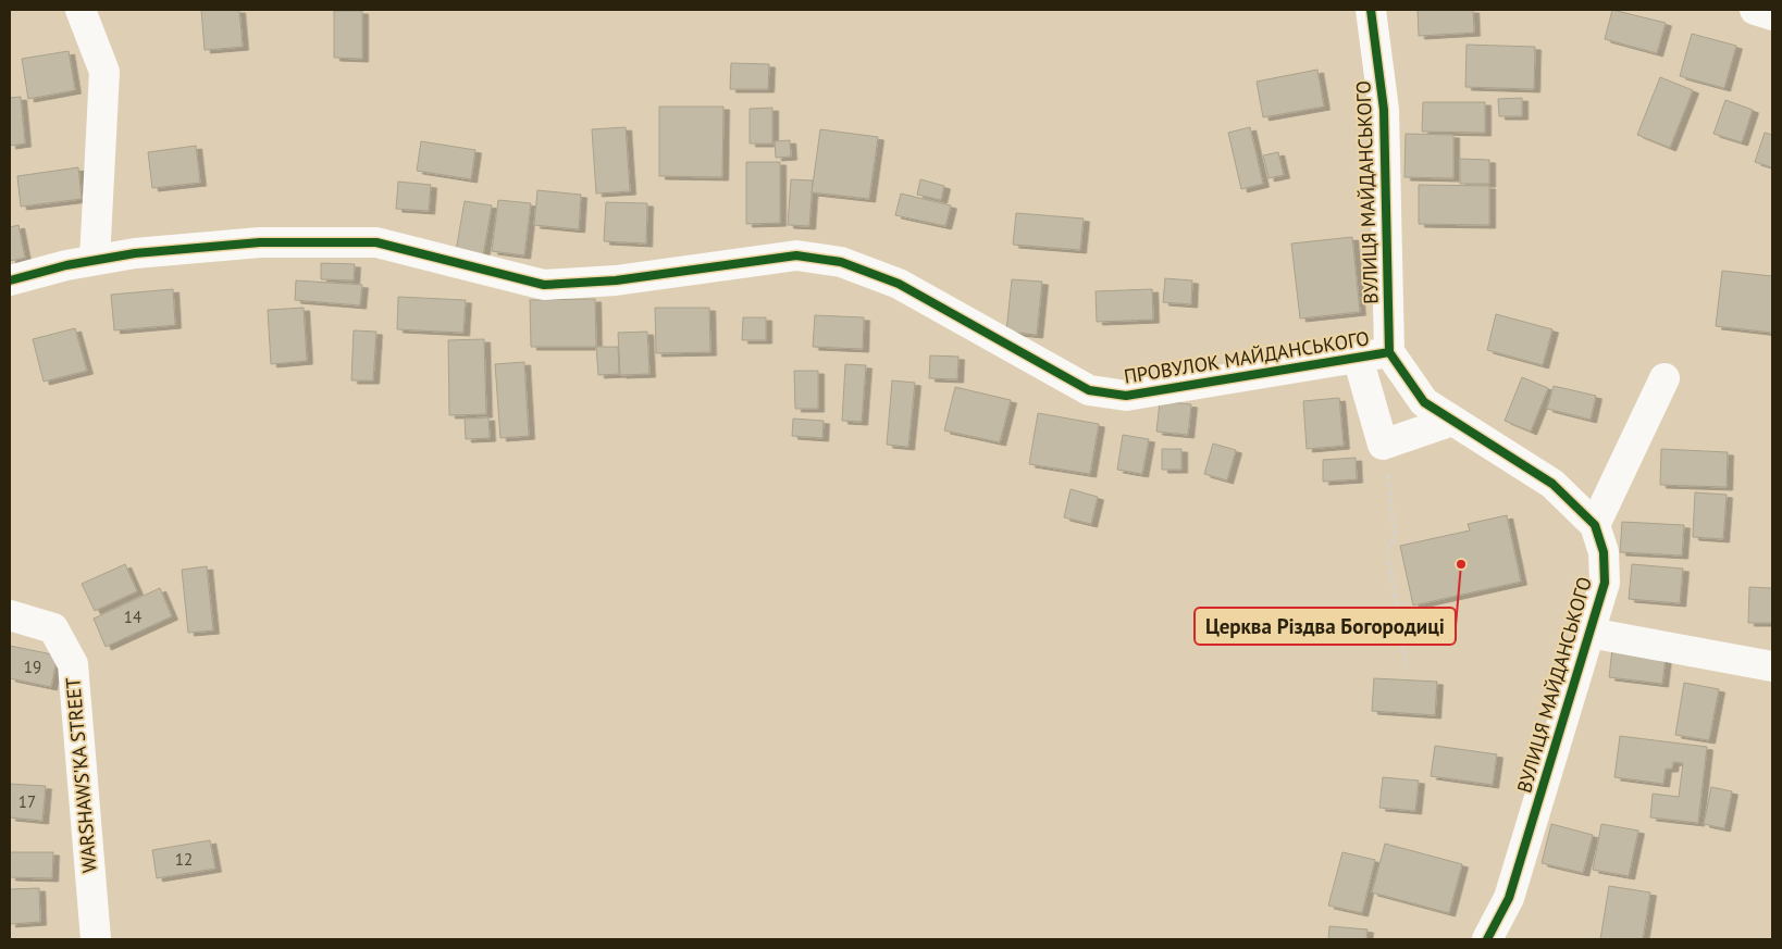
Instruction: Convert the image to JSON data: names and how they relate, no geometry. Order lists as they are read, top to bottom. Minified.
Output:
{"streets":{"street":["ВУЛИЦЯ МАЙДАНСЬКОГО","ПРОВУЛОК МАЙДАНСЬКОГО","WARSHAWS'KA STREET"]},"crossings":[["ВУЛИЦЯ МАЙДАНСЬКОГО","ПРОВУЛОК МАЙДАНСЬКОГО"]],"places":["Церква Різдва Богородиці"],"house_numbers":["14","19","17","12"]}
